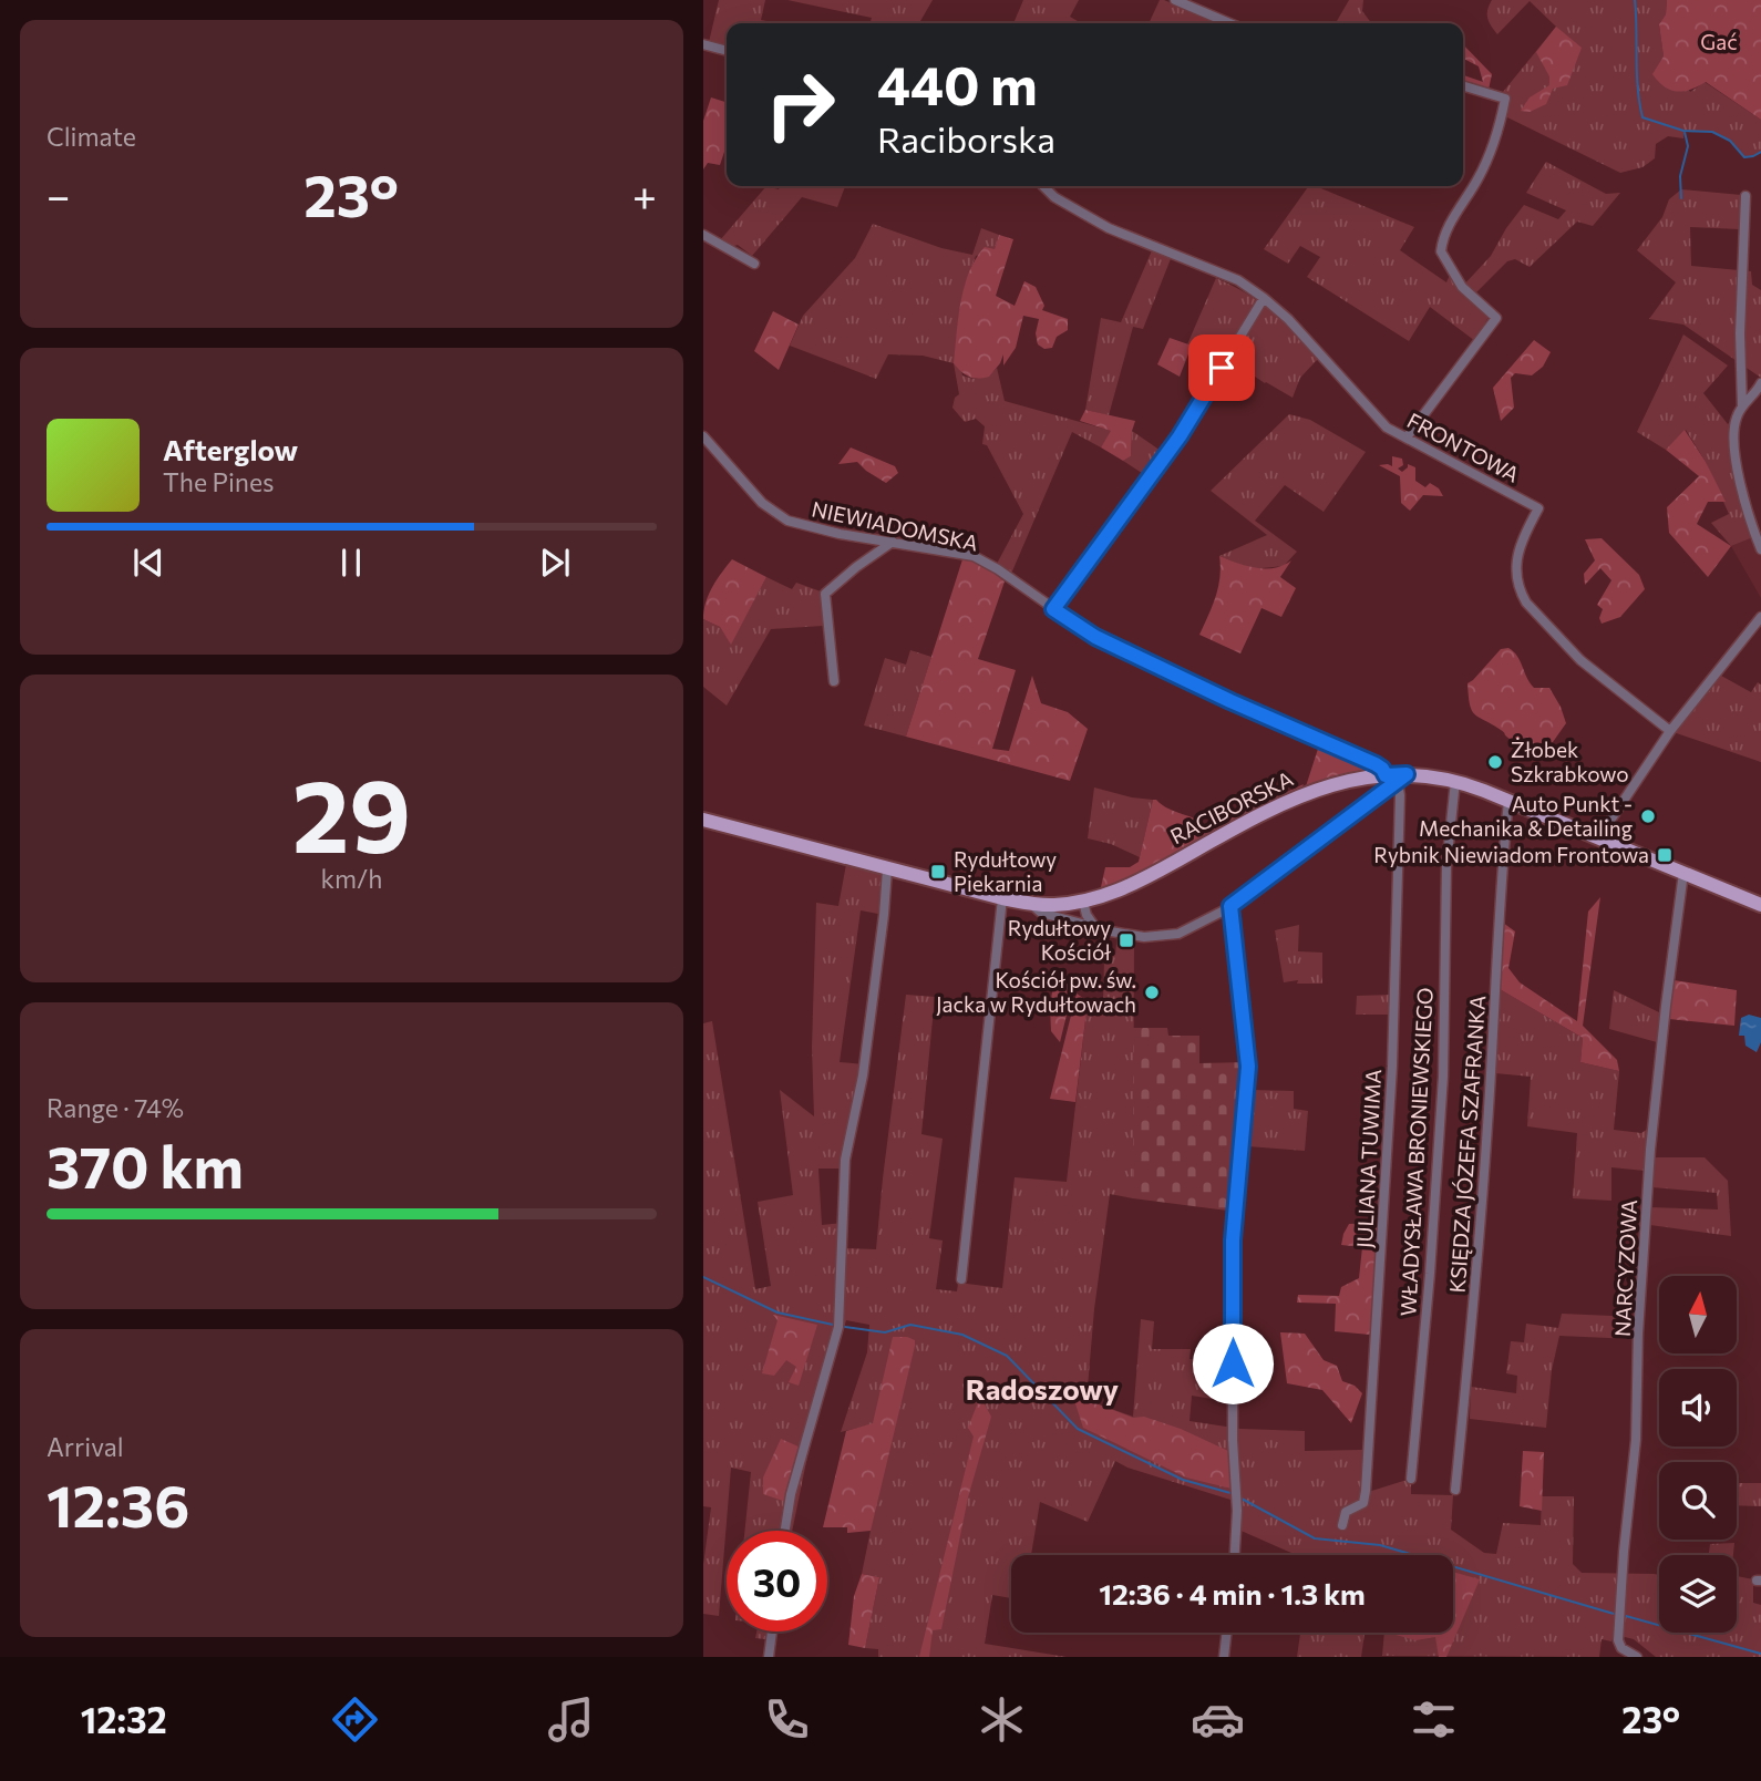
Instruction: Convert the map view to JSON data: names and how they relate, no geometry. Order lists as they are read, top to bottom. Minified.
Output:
{"streets":{"main road":["RACIBORSKA"],"street":["FRONTOWA","NIEWIADOMSKA","KSIĘDZA JÓZEFA SZAFRANKA","WŁADYSŁAWA BRONIEWSKIEGO","JULIANA TUWIMA","NARCYZOWA"]},"crossings":[["NIEWIADOMSKA","RACIBORSKA"],["NIEWIADOMSKA","JULIANA TUWIMA"],["RACIBORSKA","KSIĘDZA JÓZEFA SZAFRANKA"],["RACIBORSKA","WŁADYSŁAWA BRONIEWSKIEGO"],["RACIBORSKA","JULIANA TUWIMA"],["RACIBORSKA","NARCYZOWA"]],"districts":["Radoszowy"],"parks":["Gać"],"places":{"other":["Żłobek Szkrabkowo","Auto Punkt - Mechanika & Detailing","Kościół pw. św. Jacka w Rydułtowach"],"transit":["Rybnik Niewiadom Frontowa","Rydułtowy Piekarnia","Rydułtowy Kościół"]},"north":"top","page":{"tile":["Climate",["29","km/h"],["Range · 74%","370 km"],["Arrival","12:36"]],"turn":["440 m","Raciborska"],"heat":["−","23°","+"],"song":["Afterglow","The Pines"],"limit":"30","trip":"12:36 · 4 min · 1.3 km","tabs":["12:32","23°"]}}
